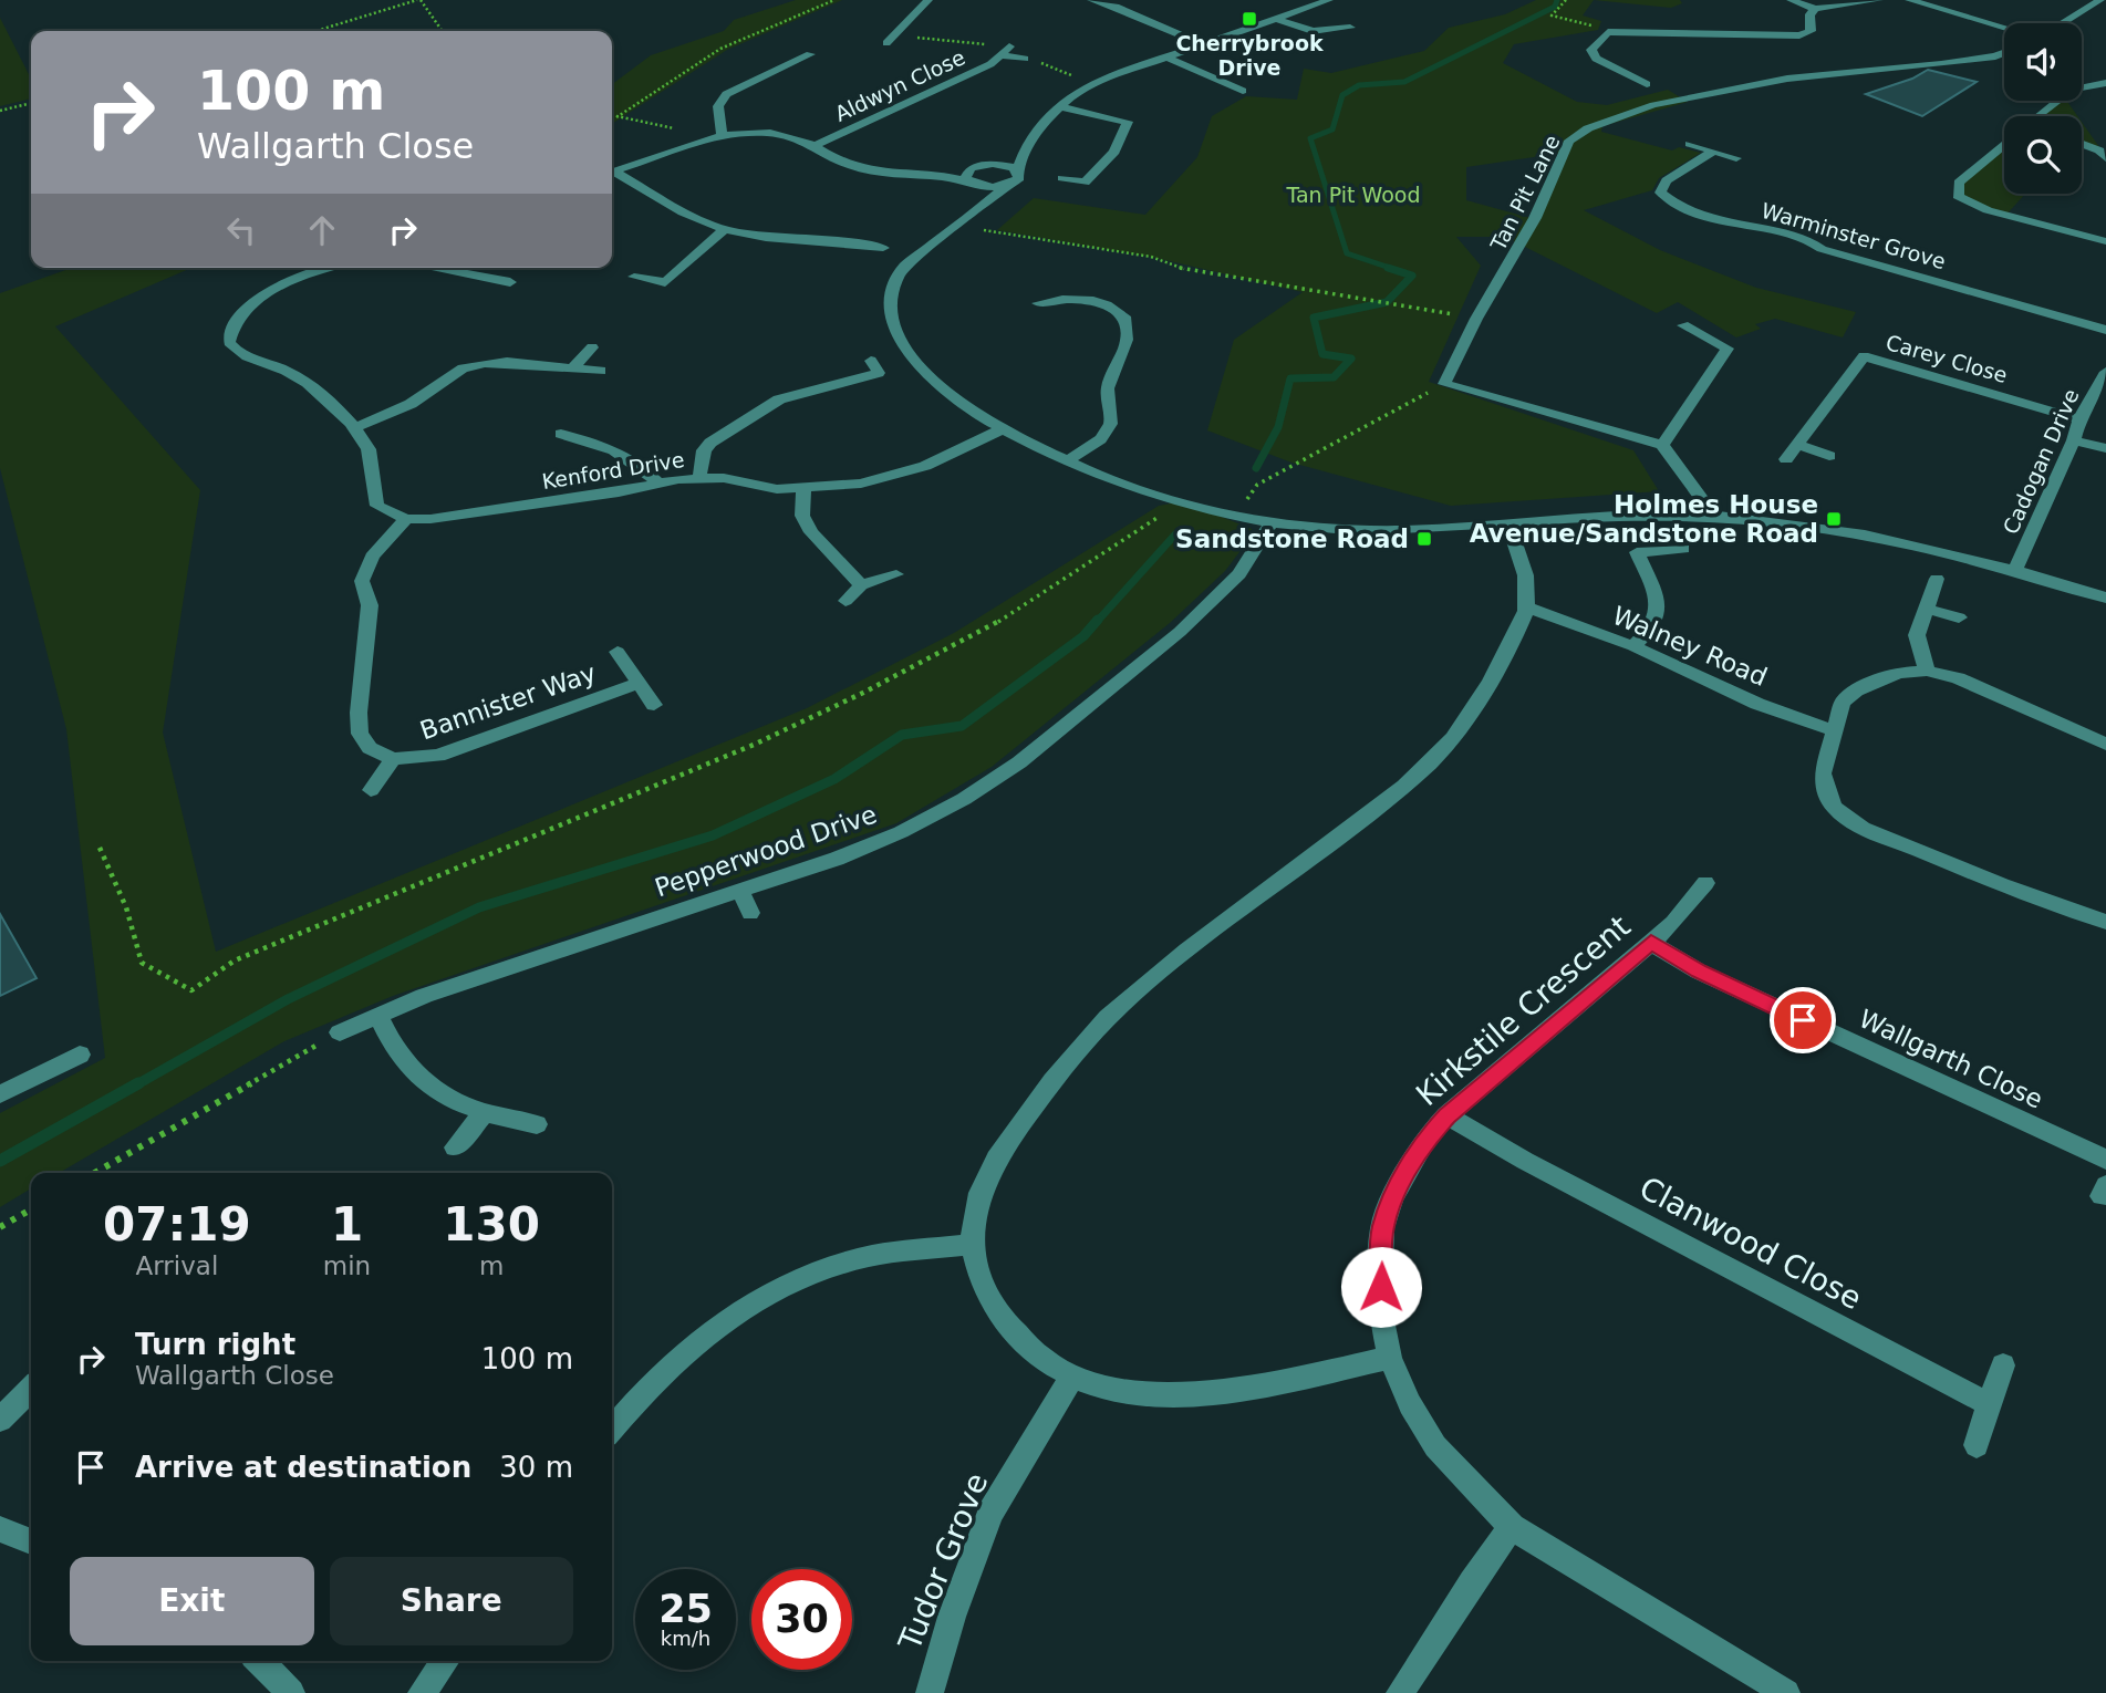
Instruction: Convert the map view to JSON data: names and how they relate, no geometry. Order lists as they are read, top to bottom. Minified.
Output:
{"streets":{"street":["Aldwyn Close","Tan Pit Lane","Warminster Grove","Carey Close","Cadogan Drive","Kenford Drive","Walney Road","Bannister Way","Pepperwood Drive","Kirkstile Crescent","Wallgarth Close","Clanwood Close","Tudor Grove"]},"crossings":[["Carey Close","Cadogan Drive"],["Kenford Drive","Bannister Way"],["Kirkstile Crescent","Wallgarth Close"],["Kirkstile Crescent","Clanwood Close"]],"parks":["Tan Pit Wood"],"places":{"transit":["Cherrybrook Drive","Holmes House Avenue/Sandstone Road","Sandstone Road"]},"page":{"turn":["100 m","Wallgarth Close"],"eta":["07:19","Arrival","1","min","130","m"],"list":[{"name":"Turn right","note":"Wallgarth Close","value":"100 m"},{"name":"Arrive at destination","value":"30 m"}],"buttons":["Exit","Share"],"speed":"25 km/h","limit":"30"}}
